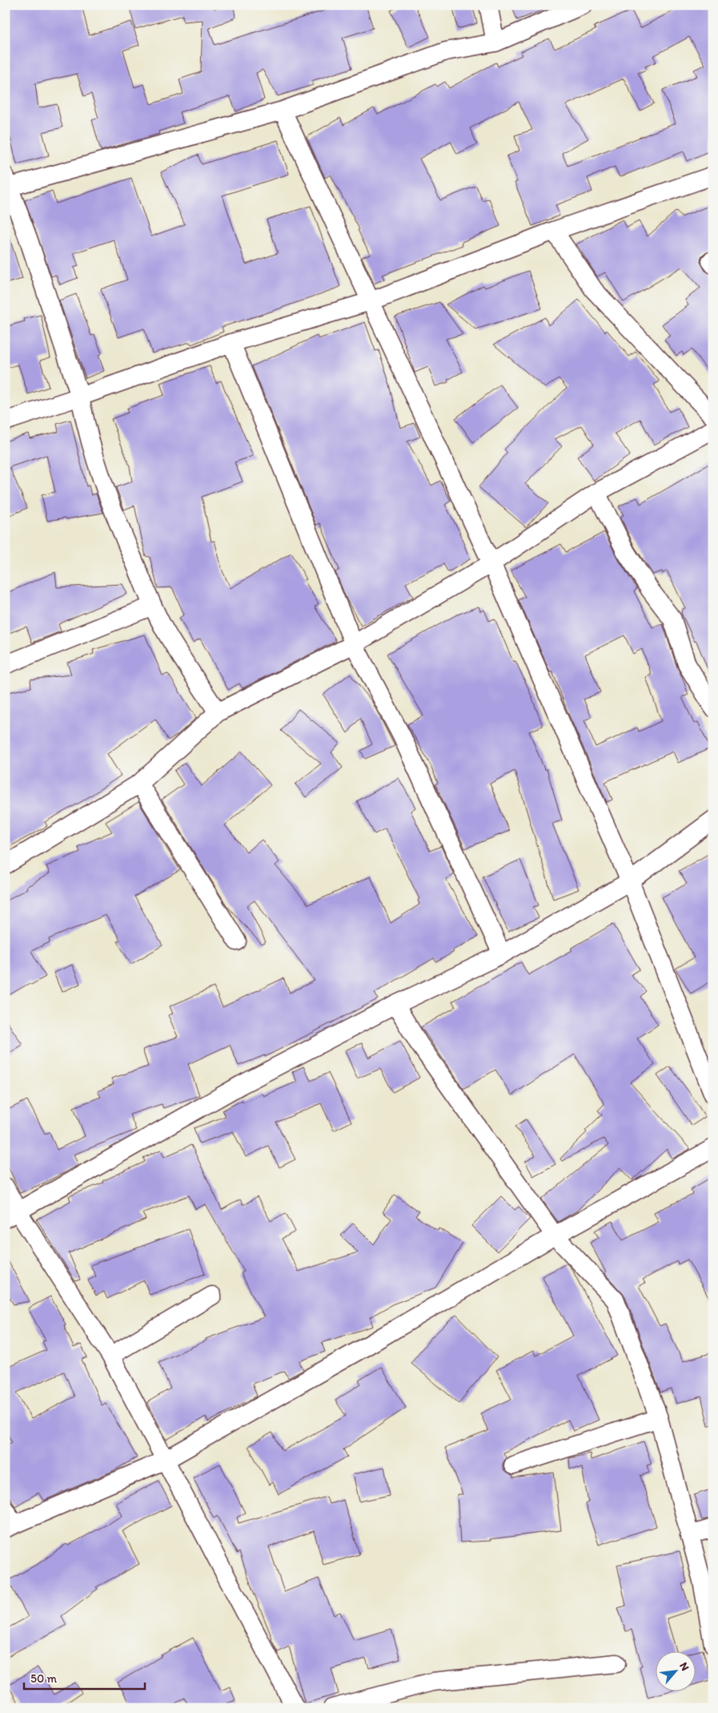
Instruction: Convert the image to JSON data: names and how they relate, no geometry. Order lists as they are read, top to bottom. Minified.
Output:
{"scale_bar":"50 m","north":"top right"}
